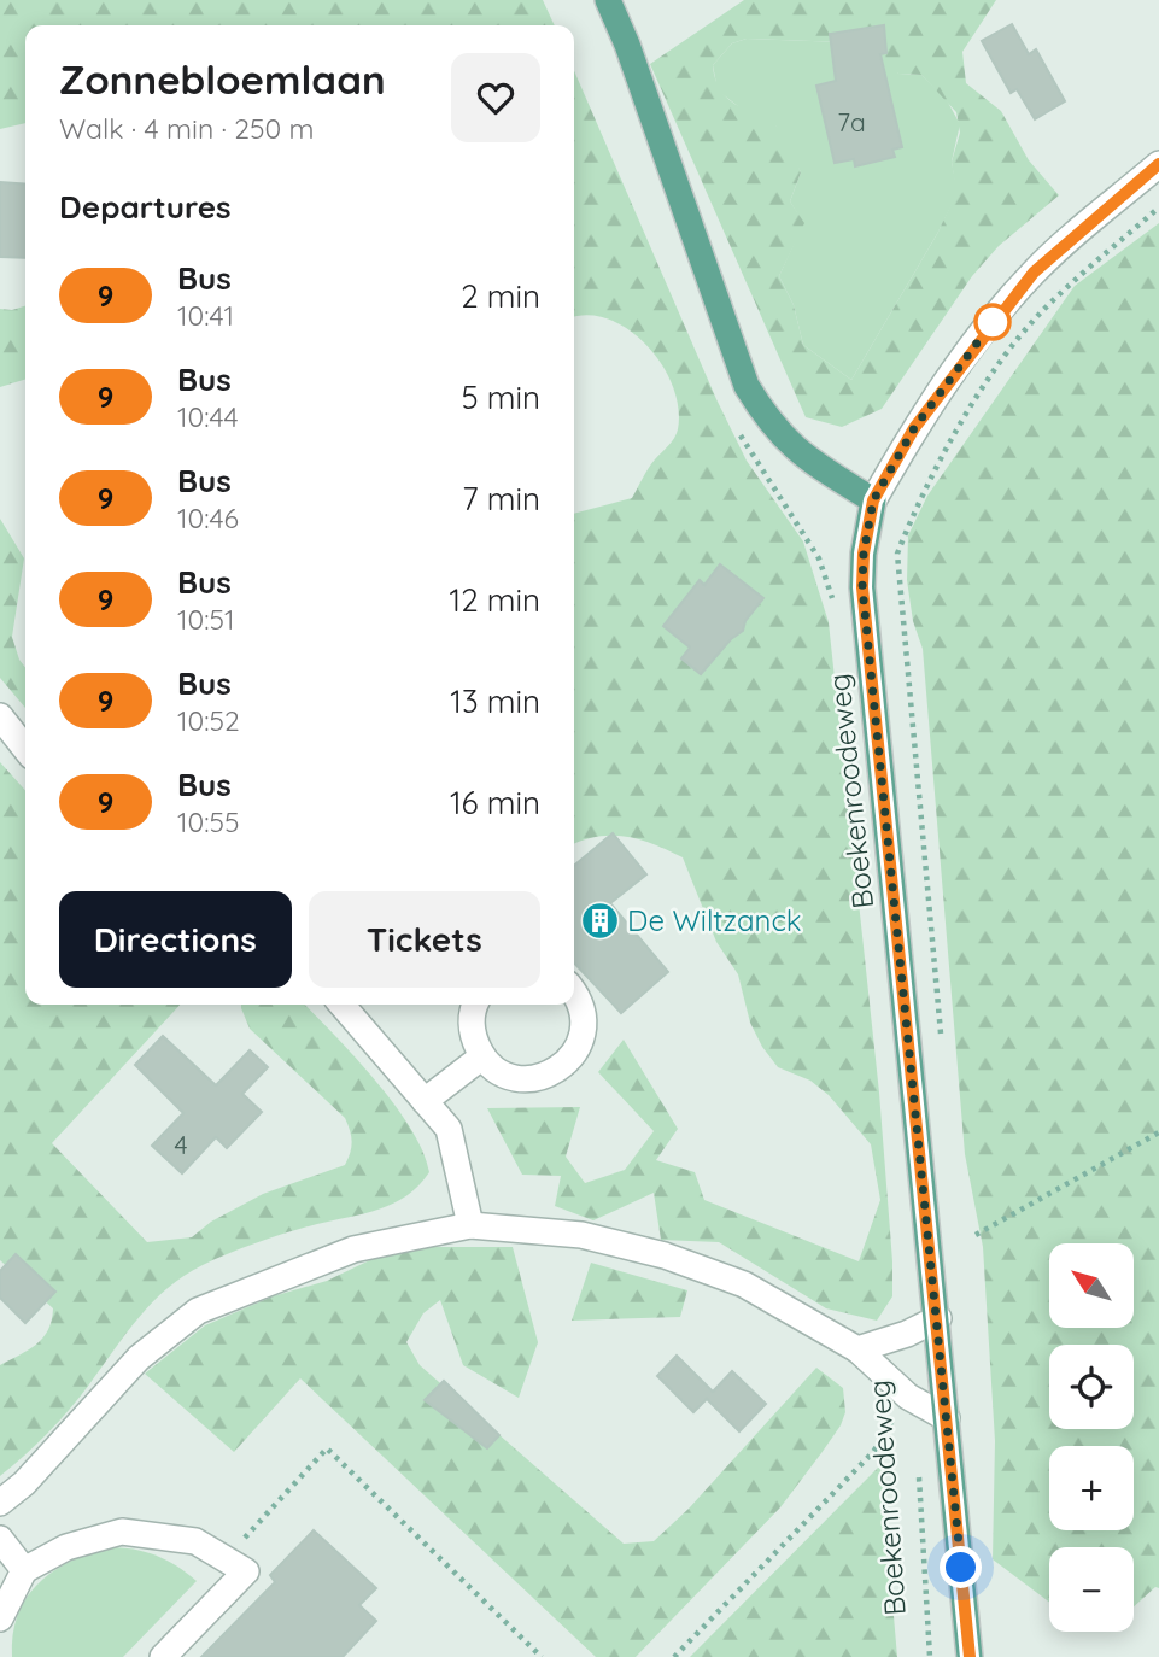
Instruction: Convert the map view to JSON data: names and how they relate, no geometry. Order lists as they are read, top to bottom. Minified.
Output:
{"streets":{"main road":["Boekenroodeweg"]},"places":{"building":["De Wiltzanck"]},"lines":["bus line 9"],"house_numbers":["7a","4"],"north":"top left","page":{"heading":[["Zonnebloemlaan","Walk · 4 min · 250 m"],"Departures"],"list":[{"mark":"9","name":"Bus","note":"10:41","value":"2 min"},{"mark":"9","name":"Bus","note":"10:44","value":"5 min"},{"mark":"9","name":"Bus","note":"10:46","value":"7 min"},{"mark":"9","name":"Bus","note":"10:51","value":"12 min"},{"mark":"9","name":"Bus","note":"10:52","value":"13 min"},{"mark":"9","name":"Bus","note":"10:55","value":"16 min"}],"buttons":["Directions","Tickets"],"map_buttons":["+","−"]}}
